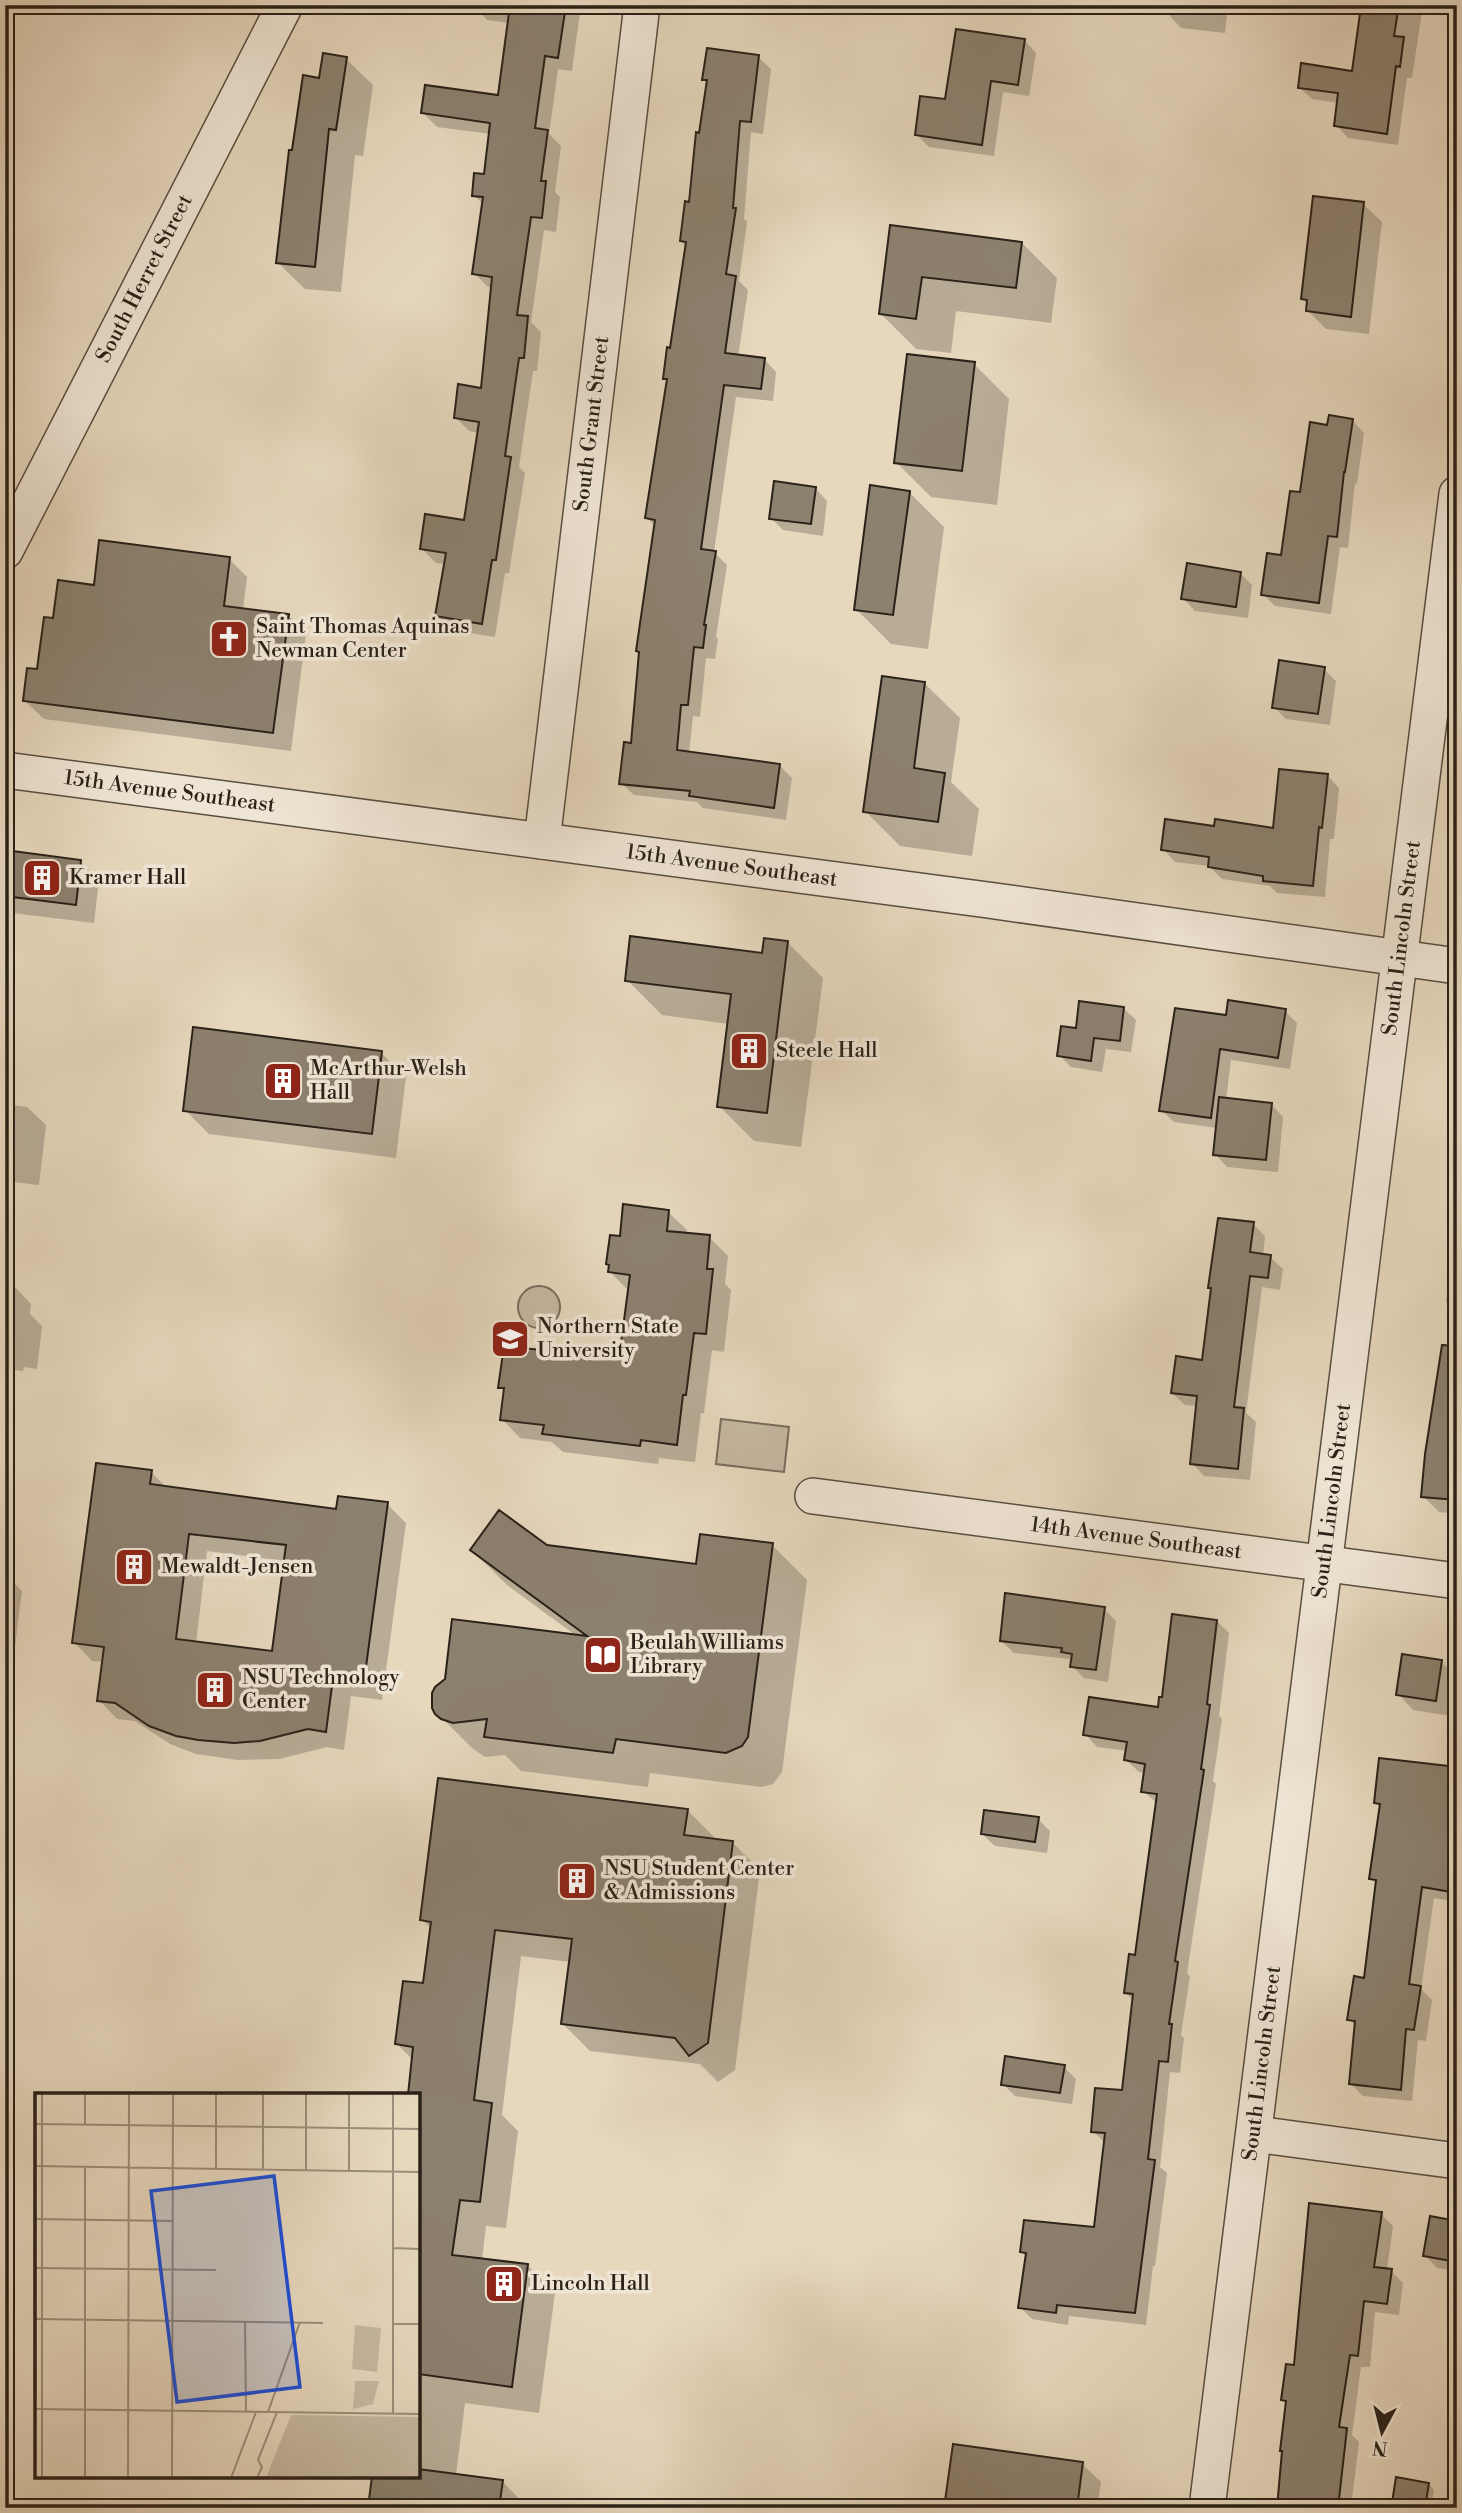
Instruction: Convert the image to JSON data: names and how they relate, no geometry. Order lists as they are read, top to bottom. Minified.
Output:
{"streets":{"street":["South Herret Street","South Grant Street","15th Avenue Southeast","South Lincoln Street","14th Avenue Southeast"]},"crossings":[["South Grant Street","15th Avenue Southeast"],["15th Avenue Southeast","South Lincoln Street"],["South Lincoln Street","14th Avenue Southeast"]],"places":{"church":["Saint Thomas Aquinas Newman Center"],"building":["Kramer Hall","Steele Hall","McArthur-Welsh Hall","Mewaldt-Jensen","NSU Technology Center","NSU Student Center & Admissions","Lincoln Hall"],"school or university":["Northern State University"],"library":["Beulah Williams Library"]},"north":"bottom"}
